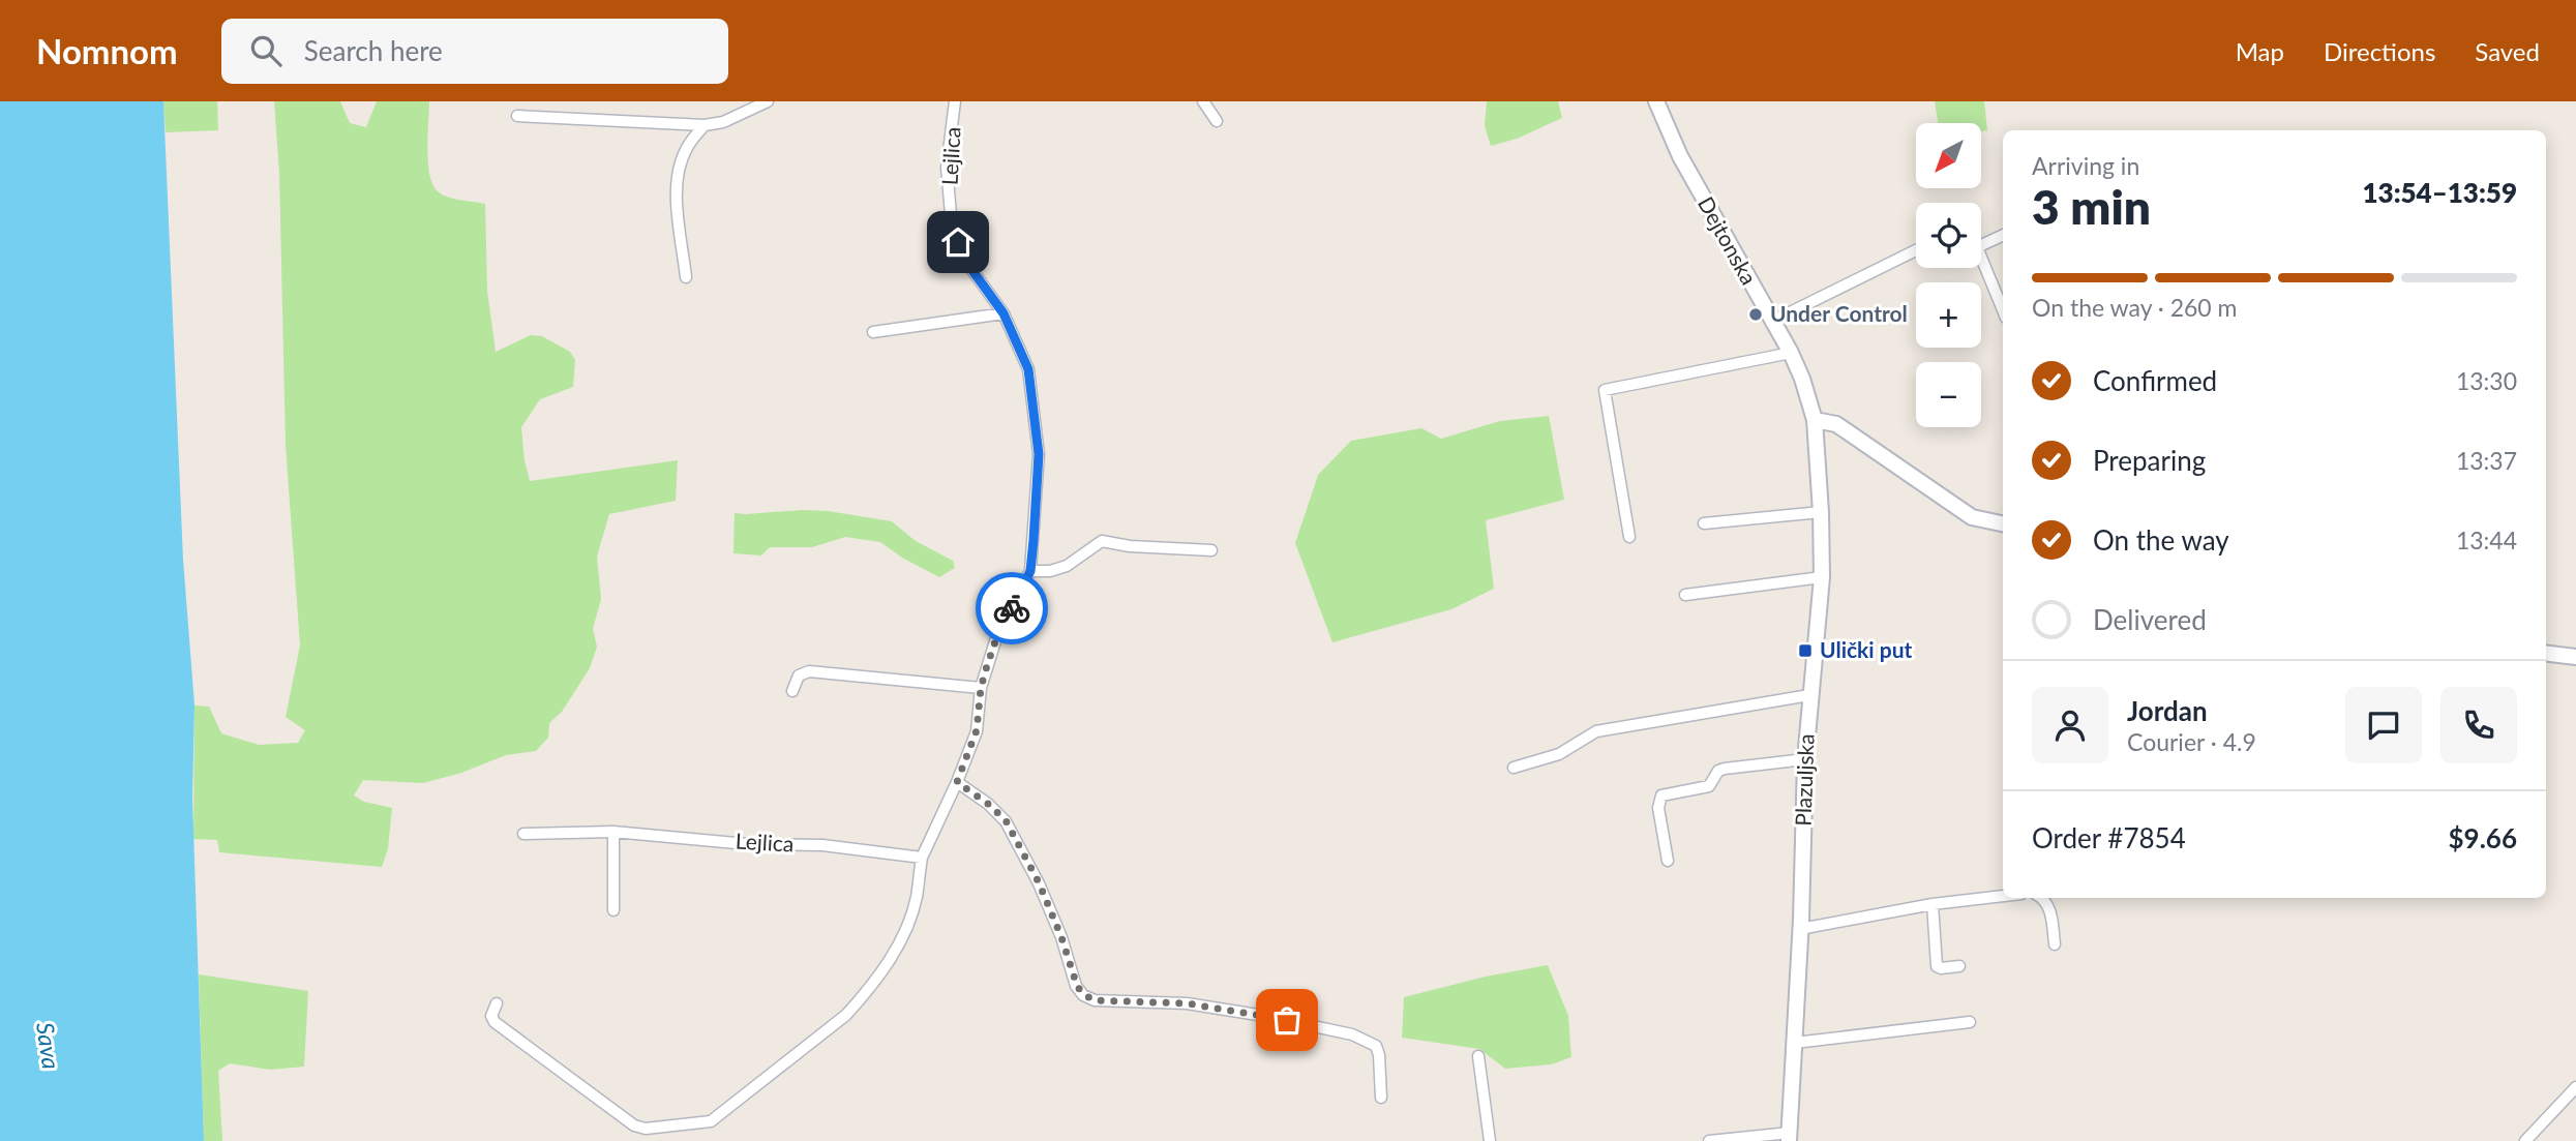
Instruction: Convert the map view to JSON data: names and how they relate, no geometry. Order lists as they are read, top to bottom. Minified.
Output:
{"streets":{"main road":["Dejtonska","Plazuljska"],"street":["Lejlica"]},"crossings":[["Dejtonska","Plazuljska"]],"water":["Sava"],"places":{"other":["Under Control"],"transit":["Ulički put"]},"north":"bottom left","page":{"header":"Nomnom","search":"Search here","nav":["Map","Directions","Saved"],"map_buttons":["+","−"],"heading":["3 min","Arriving in","13:54–13:59"],"panel":["Jordan","Courier · 4.9","Order #7854","$9.66"],"bar":"On the way · 260 m","list":[["Confirmed","13:30"],["Preparing","13:37"],["On the way","13:44"],"Delivered"]}}
